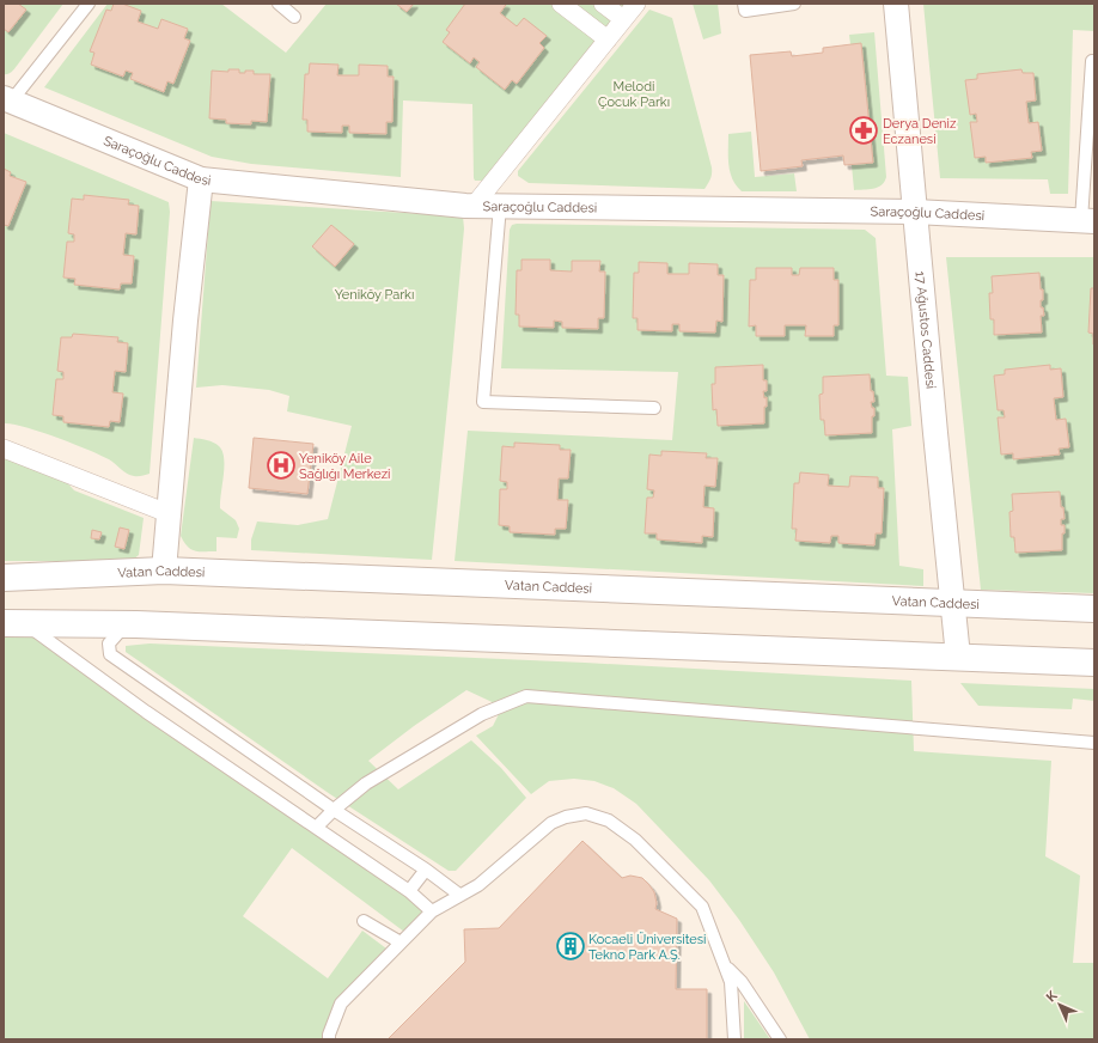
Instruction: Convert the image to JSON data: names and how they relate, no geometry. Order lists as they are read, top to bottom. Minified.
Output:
{"streets":{"street":["Saraçoğlu Caddesi","17 Ağustos Caddesi","Vatan Caddesi"]},"crossings":[["Saraçoğlu Caddesi","17 Ağustos Caddesi"],["17 Ağustos Caddesi","Vatan Caddesi"]],"parks":["Melodi Çocuk Parkı","Yeniköy Parkı"],"places":{"pharmacy":["Derya Deniz Eczanesi"],"hospital":["Yeniköy Aile Sağlığı Merkezi"],"building":["Kocaeli Üniversitesi Tekno Park A.Ş."]},"north":"top left"}
